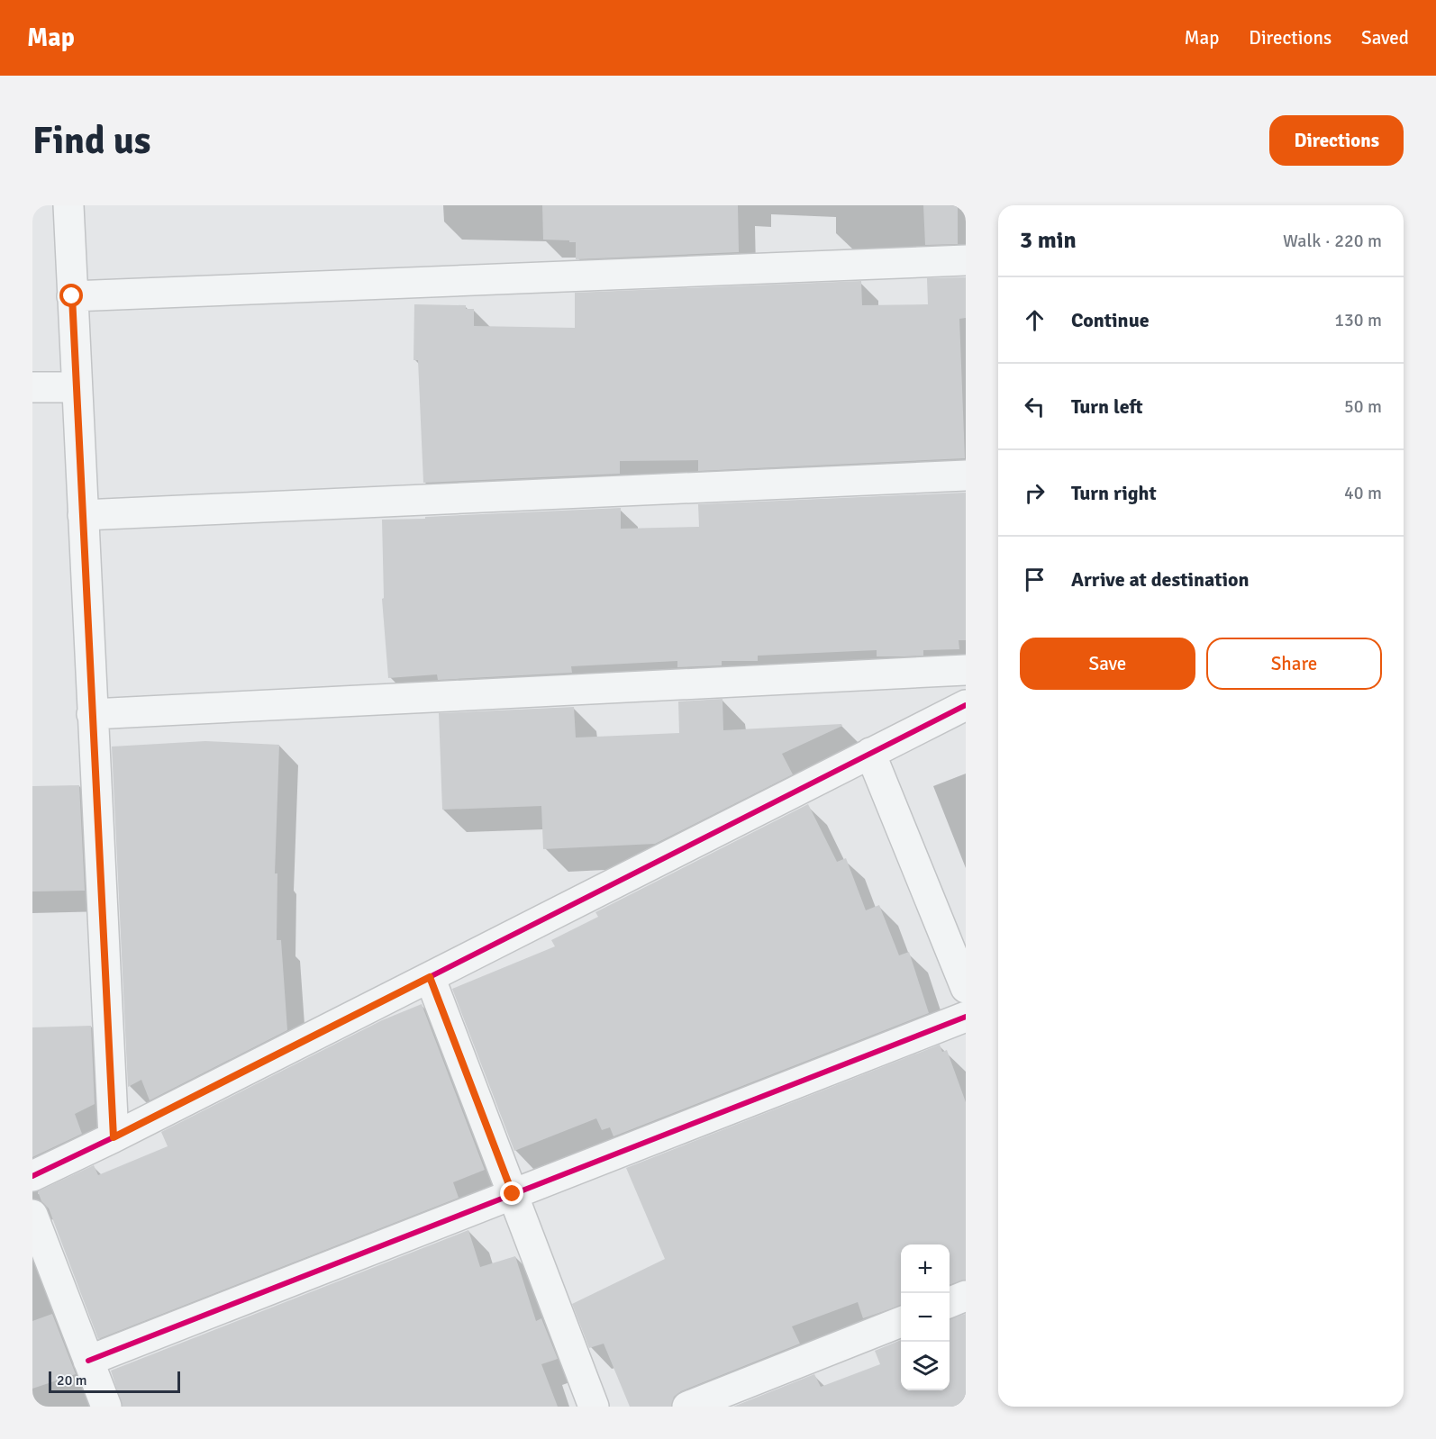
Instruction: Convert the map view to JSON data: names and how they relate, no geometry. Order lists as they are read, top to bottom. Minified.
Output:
{"scale_bar":"20 m","page":{"header":"Map","nav":["Map","Directions","Saved"],"buttons":["Directions",["Save","Share"]],"title":"Find us","heading":["3 min","Walk · 220 m"],"list":[["Continue","130 m"],["Turn left","50 m"],["Turn right","40 m"],"Arrive at destination"],"map_buttons":["+","−"],"scale":"20 m"}}
